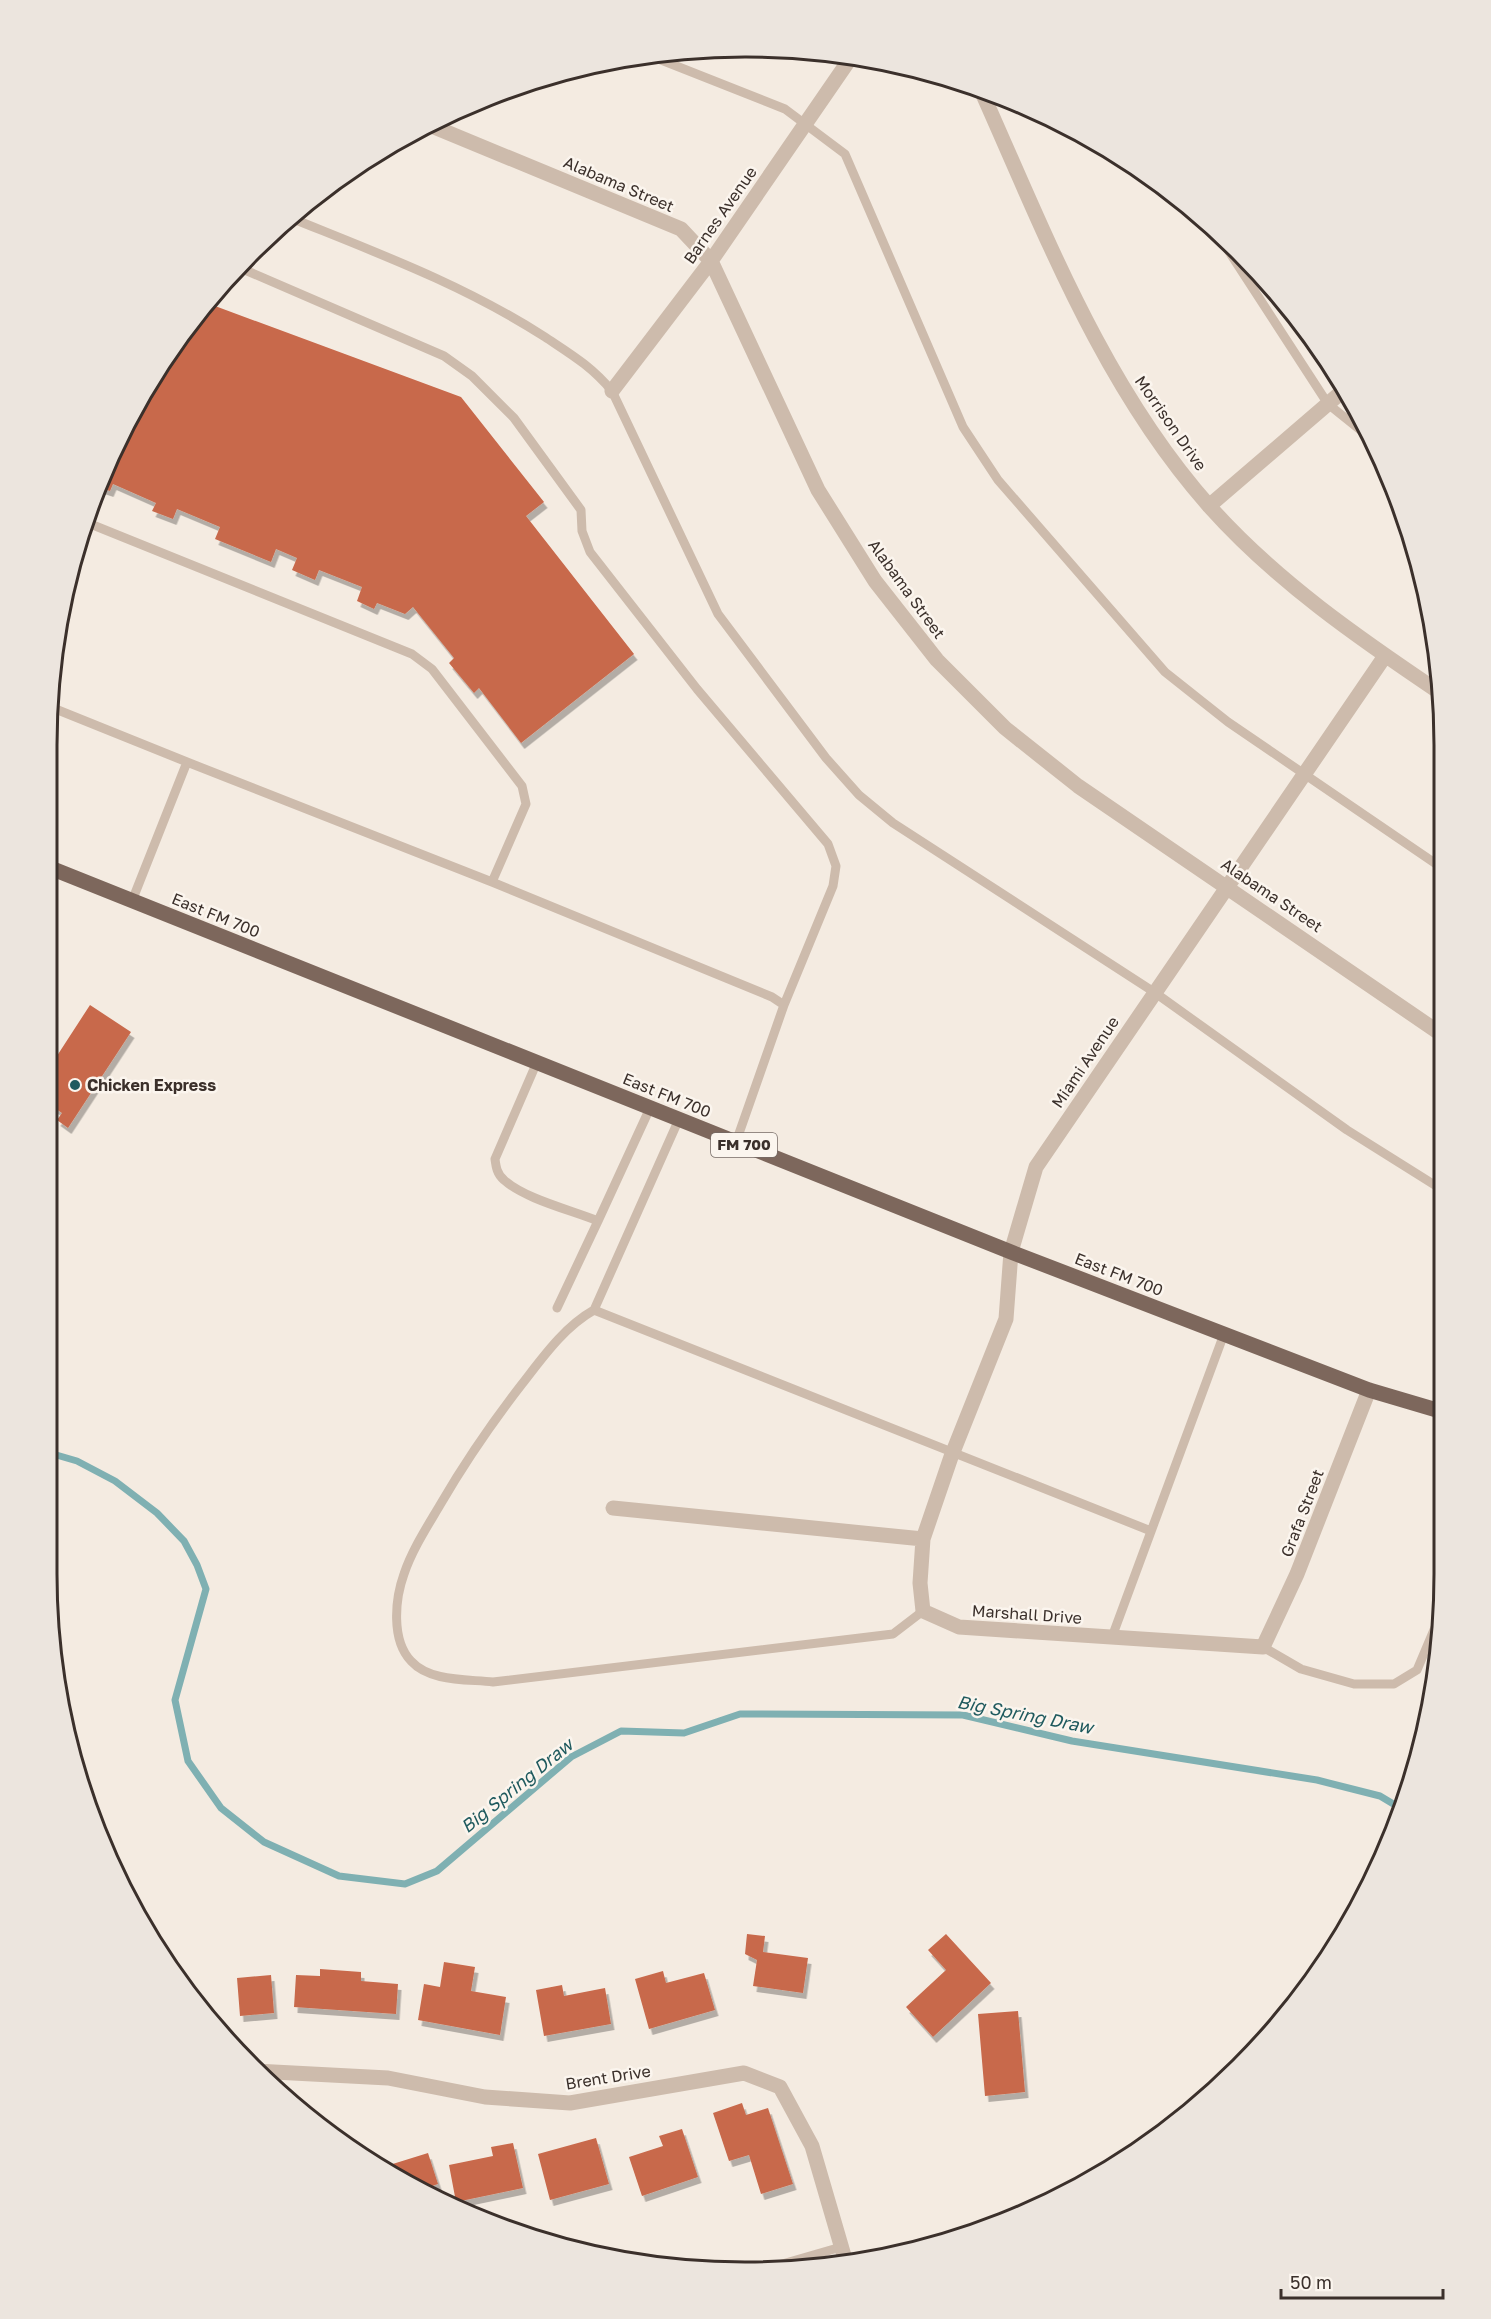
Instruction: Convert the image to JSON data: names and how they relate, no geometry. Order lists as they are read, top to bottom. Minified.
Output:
{"streets":{"main road":["East FM 700","FM 700"],"street":["Alabama Street","Barnes Avenue","Morrison Drive","Miami Avenue","Grafa Street","Marshall Drive","Brent Drive"]},"crossings":[["Alabama Street","Barnes Avenue"],["Alabama Street","Miami Avenue"],["Morrison Drive","Miami Avenue"],["East FM 700","Miami Avenue"],["East FM 700","Grafa Street"],["Grafa Street","Marshall Drive"]],"water":["Big Spring Draw"],"places":["Chicken Express"],"scale_bar":"50 m"}
